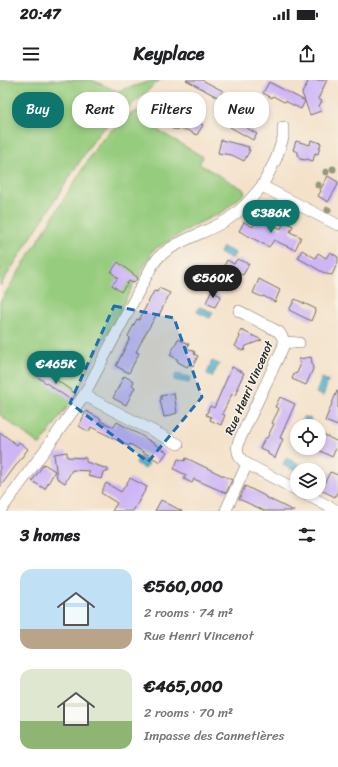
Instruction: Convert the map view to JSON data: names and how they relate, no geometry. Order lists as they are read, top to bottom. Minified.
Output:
{"streets":{"street":["Rue Henri Vincenot"]},"page":{"status":"20:47","header":"Keyplace","chip":["Buy","Rent","Filters","New"],"price":["€386K","€560K","€465K"],"heading":"3 homes","list":[{"name":"€560,000","note":"2 rooms · 74 m² · Rue Henri Vincenot"},{"name":"€465,000","note":"2 rooms · 70 m² · Impasse des Cannetières"}]}}
